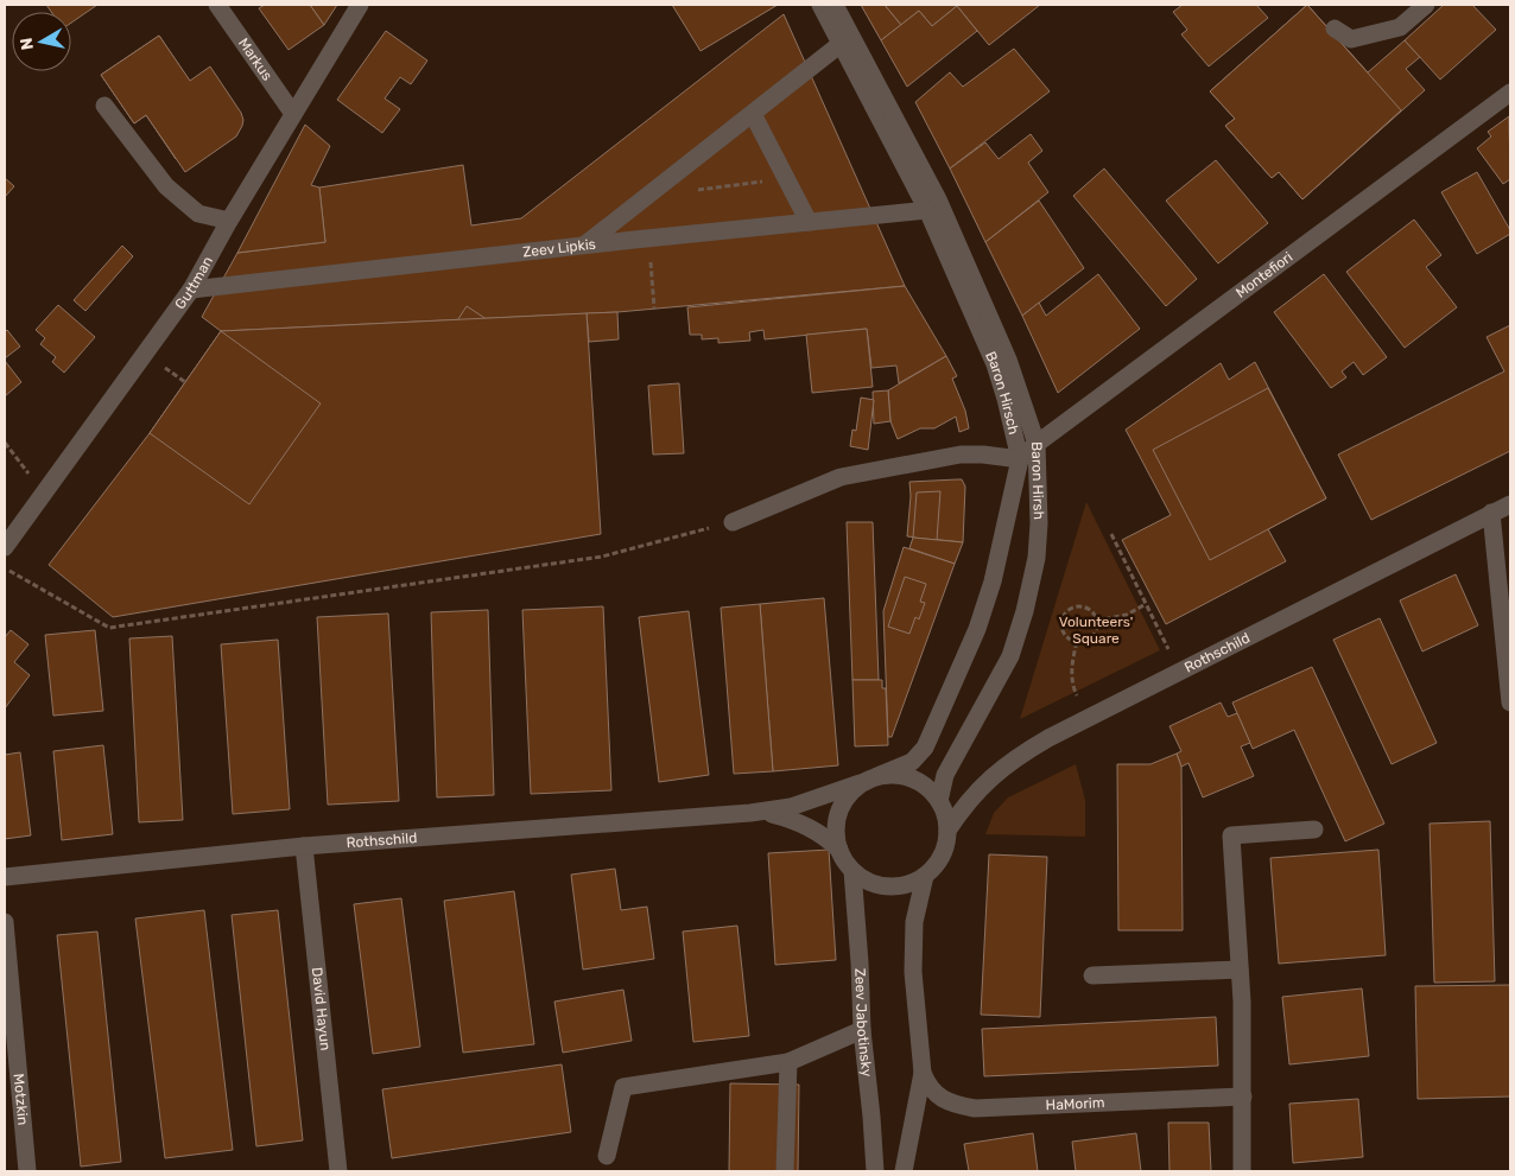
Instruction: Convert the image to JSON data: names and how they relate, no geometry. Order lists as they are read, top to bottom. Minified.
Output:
{"streets":{"street":["Markus","Zeev Lipkis","Montefiori","Guttman","Baron Hirsch","Baron Hirsh","Rothschild","David Hayun","Zeev Jabotinsky","Motzkin","HaMorim"]},"crossings":[["Markus","Guttman"],["Zeev Lipkis","Guttman"],["Zeev Lipkis","Baron Hirsch"],["Montefiori","Baron Hirsch"],["Montefiori","Baron Hirsh"],["Baron Hirsch","Baron Hirsh"],["Baron Hirsch","Rothschild"],["Baron Hirsch","Zeev Jabotinsky"],["Baron Hirsh","Rothschild"],["Baron Hirsh","Zeev Jabotinsky"],["Rothschild","David Hayun"],["Rothschild","Zeev Jabotinsky"]],"parks":["Volunteers' Square"],"north":"left"}
